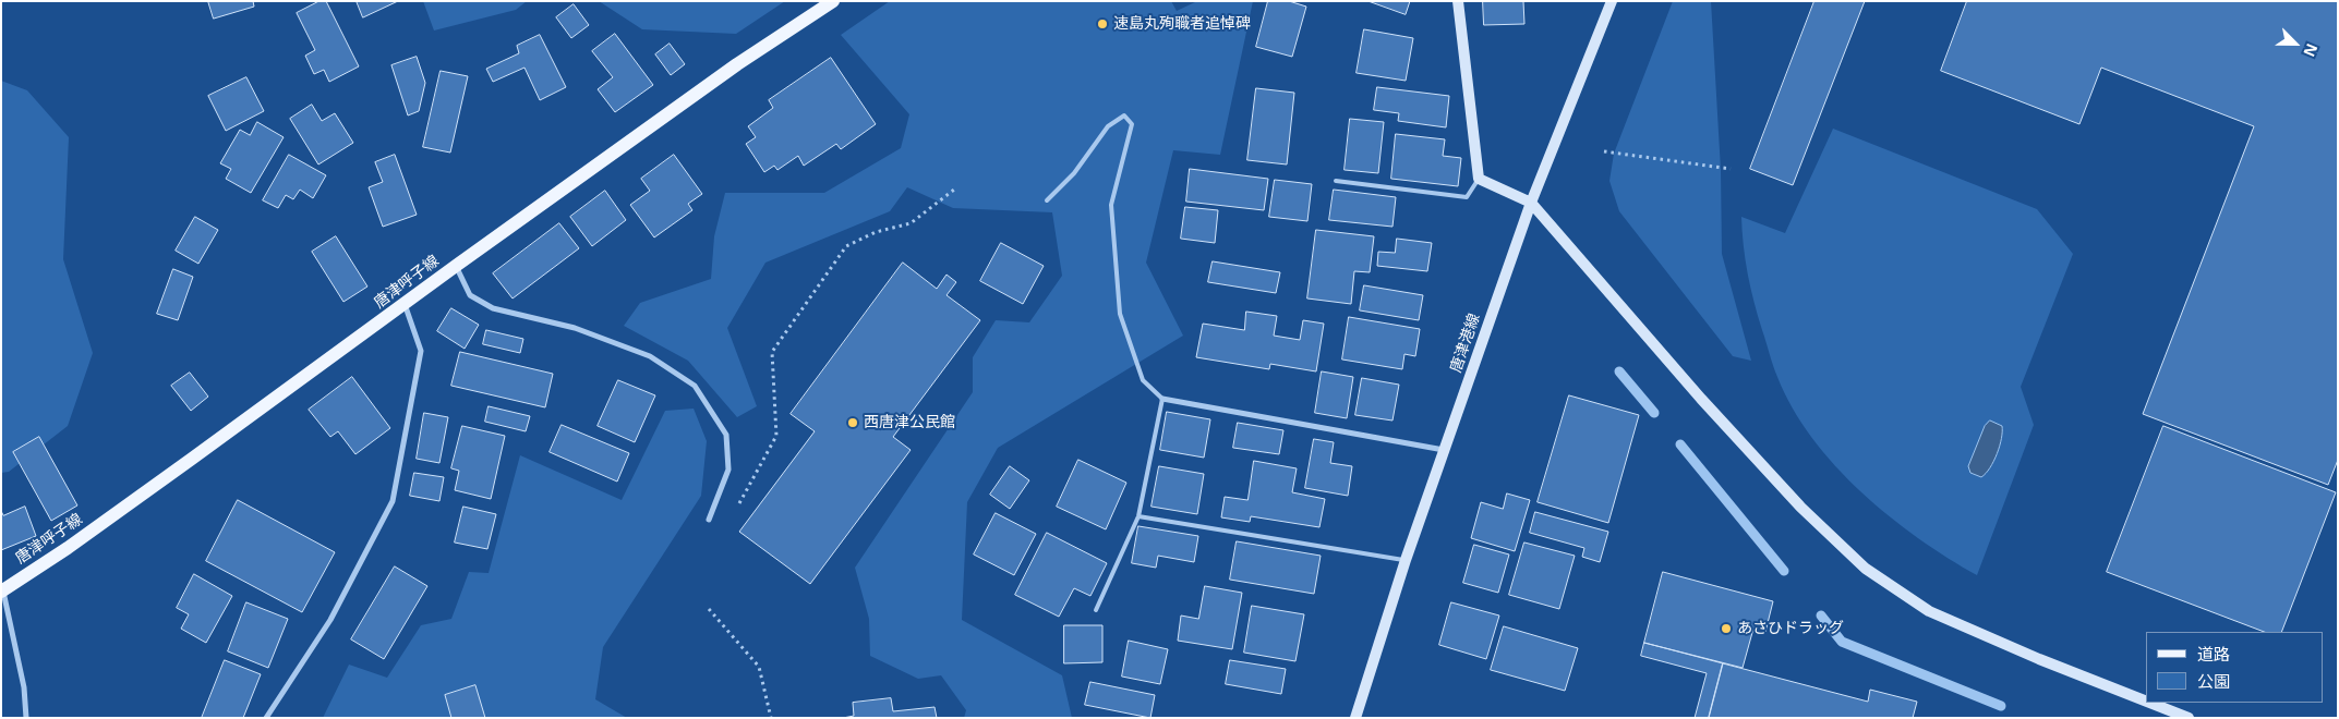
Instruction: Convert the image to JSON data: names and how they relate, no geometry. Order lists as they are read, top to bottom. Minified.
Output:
{"streets":{"main road":["唐津呼子線"],"street":["唐津港線"]},"places":["速島丸殉職者追悼碑","西唐津公民館","あさひドラッグ"],"legend":["道路","公園"],"north":"bottom right"}
